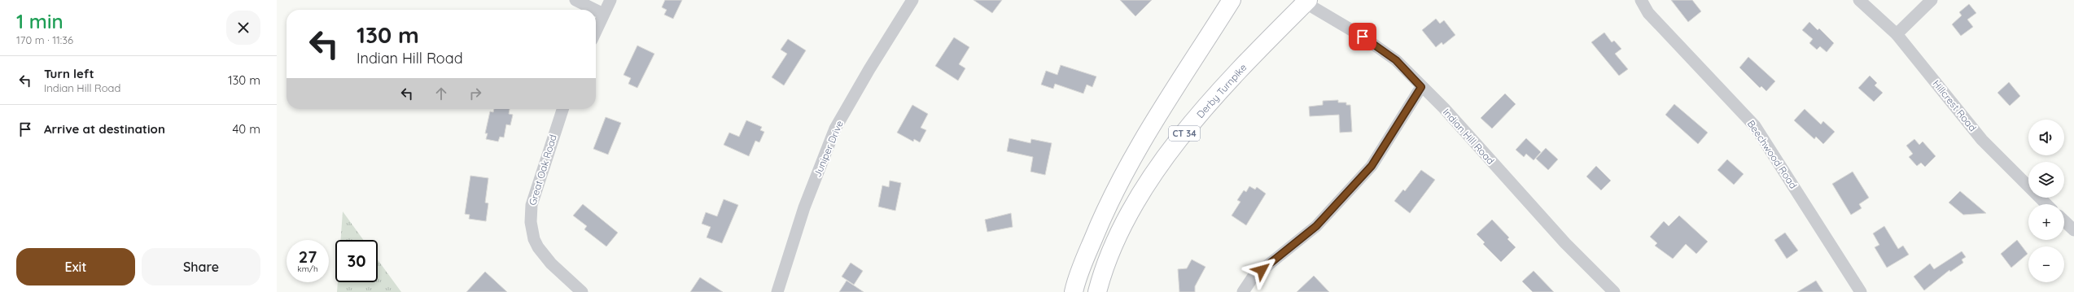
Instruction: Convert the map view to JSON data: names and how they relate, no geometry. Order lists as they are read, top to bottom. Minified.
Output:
{"streets":{"highway":["Derby Turnpike","CT 34"],"street":["Hillcrest Road","Indian Hill Road","Juniper Drive","Beechwood Road","Great Oak Road"]},"crossings":[["Derby Turnpike","Indian Hill Road"]],"page":{"heading":["1 min","170 m · 11:36"],"turn":["130 m","Indian Hill Road"],"list":[{"name":"Turn left","note":"Indian Hill Road","value":"130 m"},{"name":"Arrive at destination","value":"40 m"}],"map_buttons":["+","−"],"speed":"27 km/h","limit":"30","buttons":["Exit","Share"]}}
